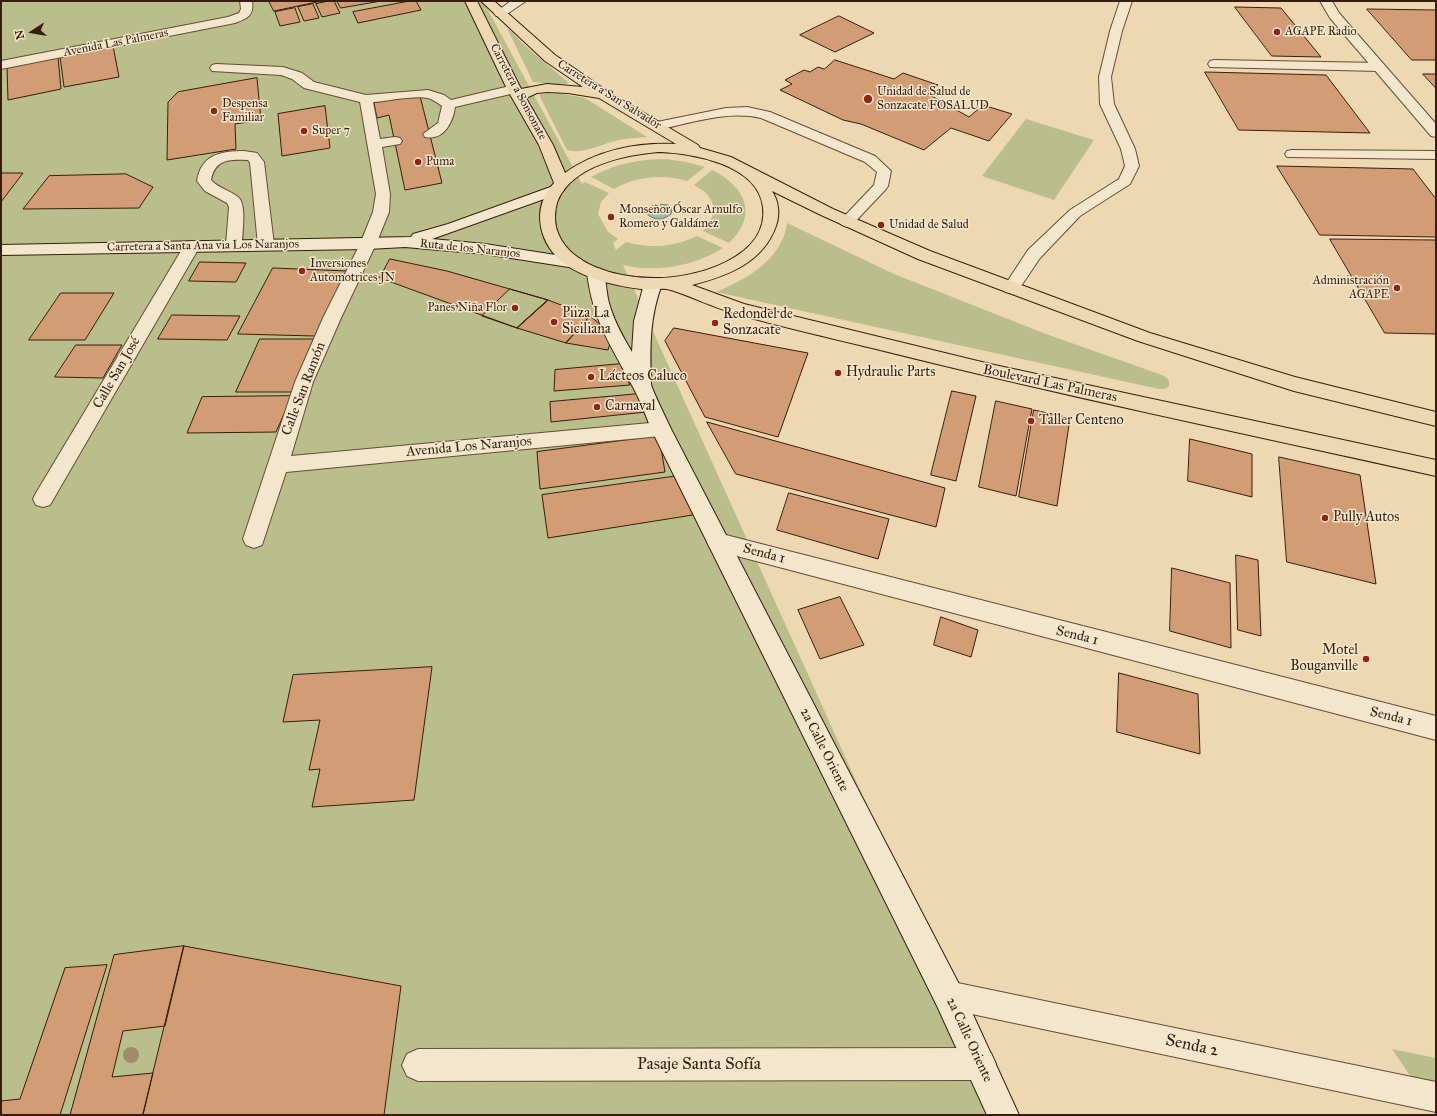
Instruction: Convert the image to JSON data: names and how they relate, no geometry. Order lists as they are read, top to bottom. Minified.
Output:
{"streets":{"main road":["Carretera a Sonsonate","Carretera a San Salvador","Boulevard Las Palmeras"],"street":["Avenida Las Palmeras","Carretera a Santa Ana via Los Naranjos","Ruta de los Naranjos","Calle San José","Calle San Ramón","Avenida Los Naranjos","Senda 1","2a Calle Oriente","Pasaje Santa Sofía"],"lane":["Senda 2"]},"crossings":[["Carretera a Sonsonate","Ruta de los Naranjos"],["Carretera a Santa Ana via Los Naranjos","Ruta de los Naranjos"],["Carretera a Santa Ana via Los Naranjos","Calle San José"],["Carretera a Santa Ana via Los Naranjos","Calle San Ramón"],["Boulevard Las Palmeras","2a Calle Oriente"],["Calle San Ramón","Avenida Los Naranjos"],["Avenida Los Naranjos","2a Calle Oriente"],["Senda 1","2a Calle Oriente"],["2a Calle Oriente","Senda 2"],["2a Calle Oriente","Pasaje Santa Sofía"]],"places":["AGAPE Radio","Unidad de Salud de Sonzacate FOSALUD","Despensa Familiar","Super 7","Puma","Monseñor Óscar Arnulfo Romero y Galdámez","Unidad de Salud","Inversiones Automotrices JN","Administración AGAPE","Panes Niña Flor","Piiza La Siciliana","Redondel de Sonzacate","Hydraulic Parts","Lácteos Caluco","Carnaval","Taller Centeno","Pully Autos","Motel Bouganville"],"north":"left"}
